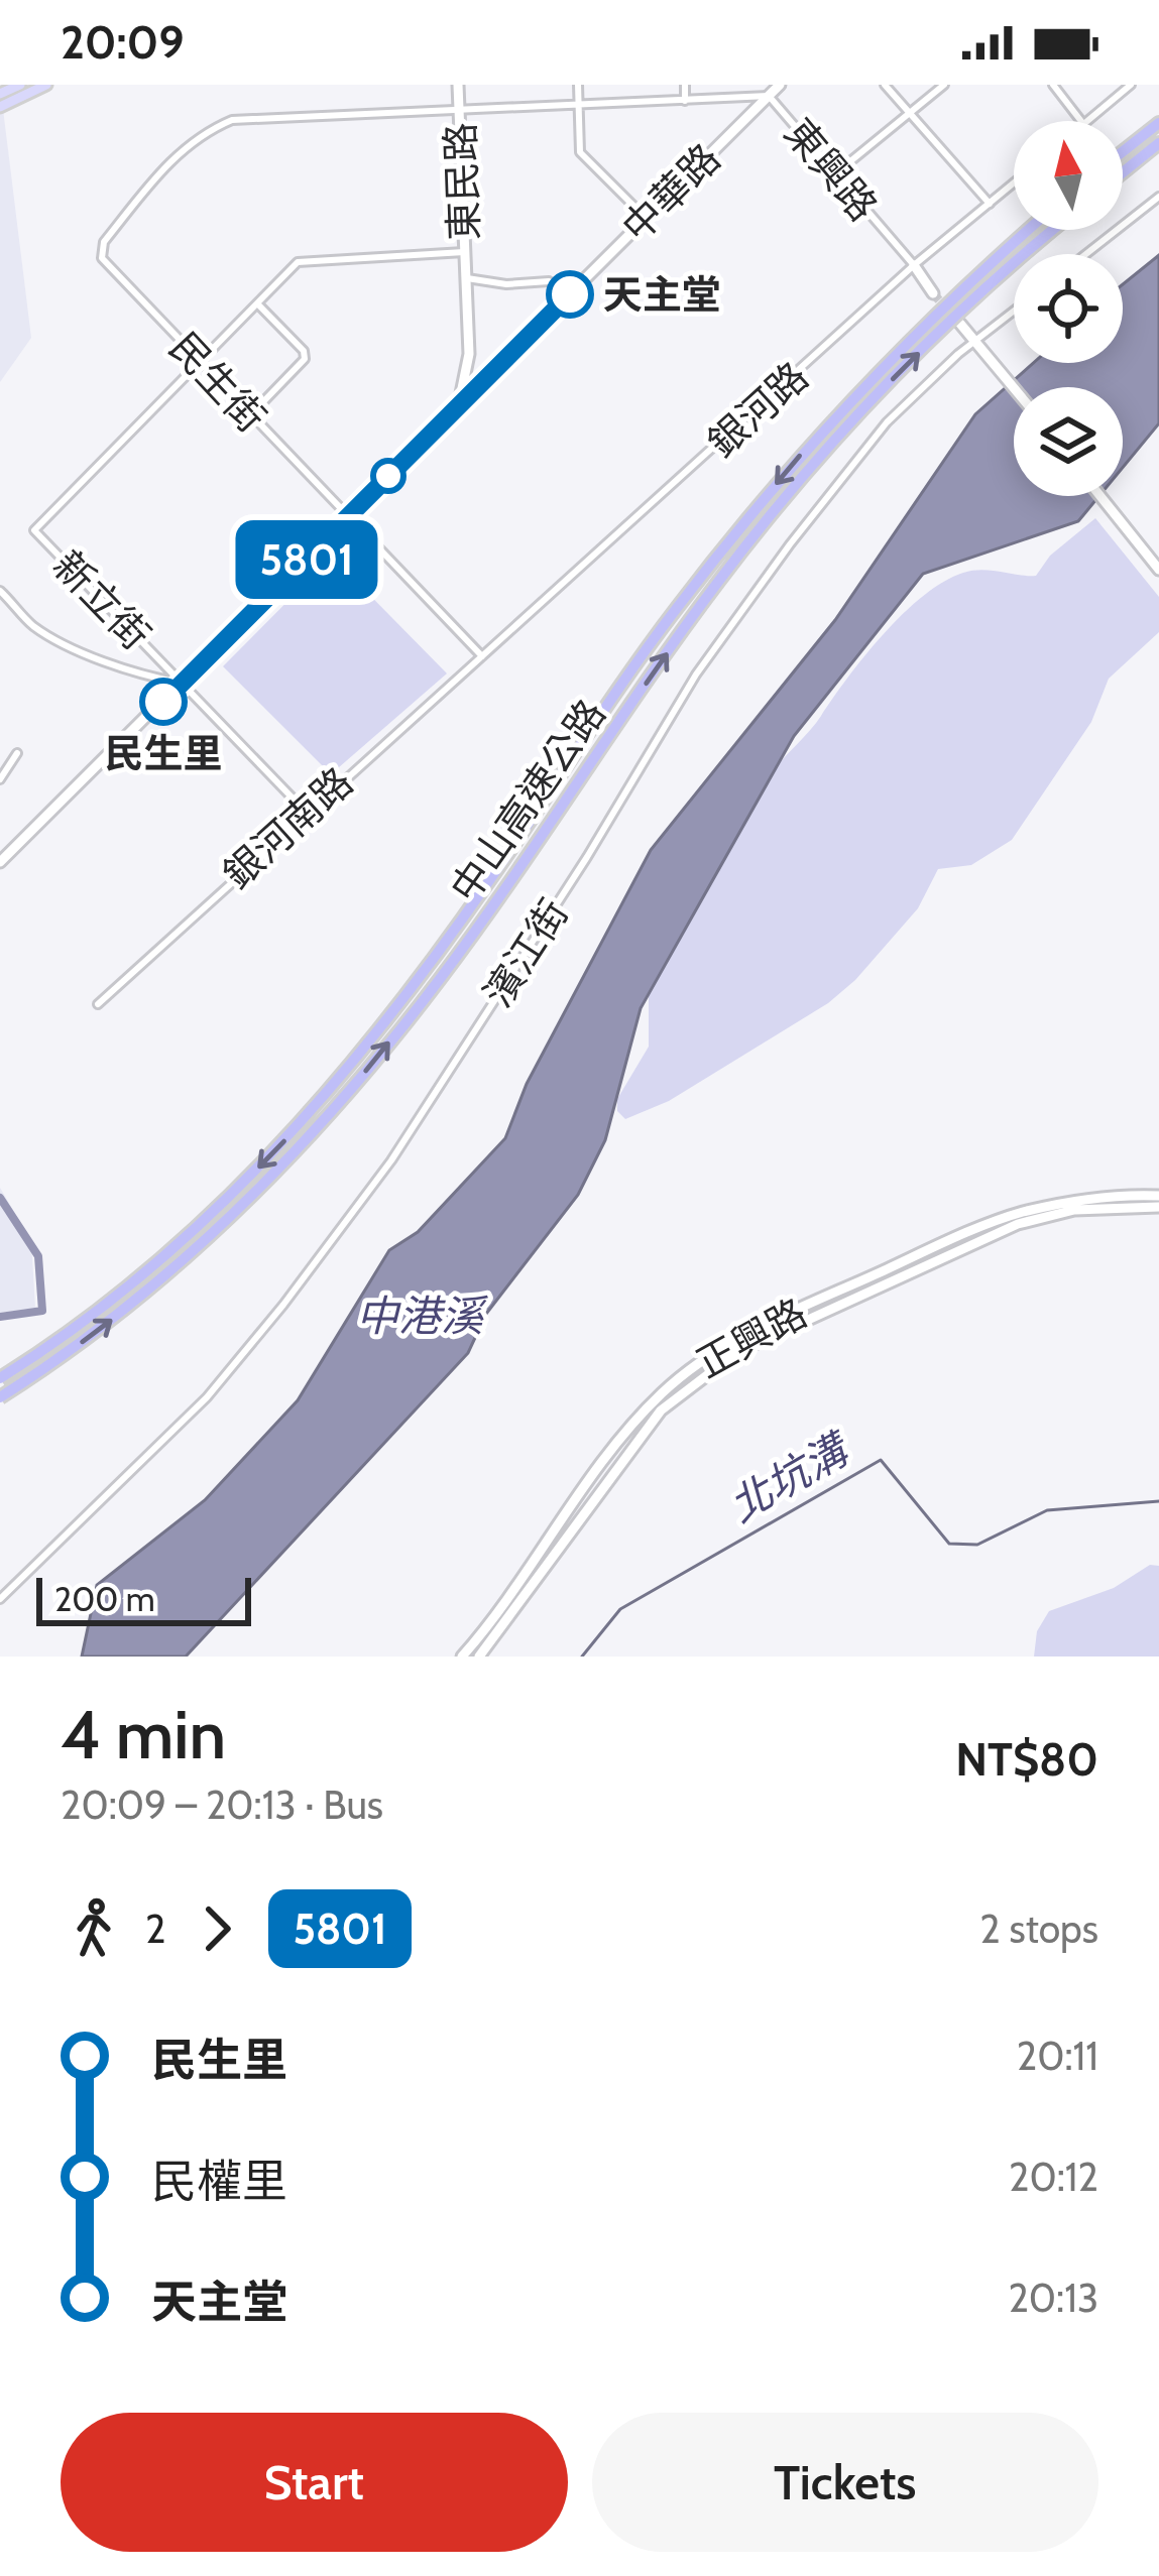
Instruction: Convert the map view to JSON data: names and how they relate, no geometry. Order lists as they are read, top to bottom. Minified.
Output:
{"streets":{"highway":["中山高速公路"],"main road":["東興路","東民路","中華路","正興路"],"street":["民生街","銀河路","新立街","銀河南路","濱江街"]},"crossings":[["東興路","東民路"],["東興路","中華路"],["東興路","民生街"],["東興路","銀河路"],["東民路","中華路"],["中華路","民生街"],["中華路","新立街"],["民生街","銀河路"],["民生街","新立街"],["民生街","銀河南路"],["銀河路","銀河南路"]],"water":["中港溪","北坑溝"],"places":["天主堂","民生里"],"lines":["bus line 5801"],"scale_bar":"200 m","north":"top","page":{"status":"20:09","on_map":"5801","scale":"200 m","heading":["4 min","20:09 – 20:13 · Bus","NT$80"],"legs":["2","5801","2 stops"],"list":[{"name":"民生里","value":"20:11"},{"name":"民權里","value":"20:12"},{"name":"天主堂","value":"20:13"}],"buttons":["Start","Tickets"]}}
